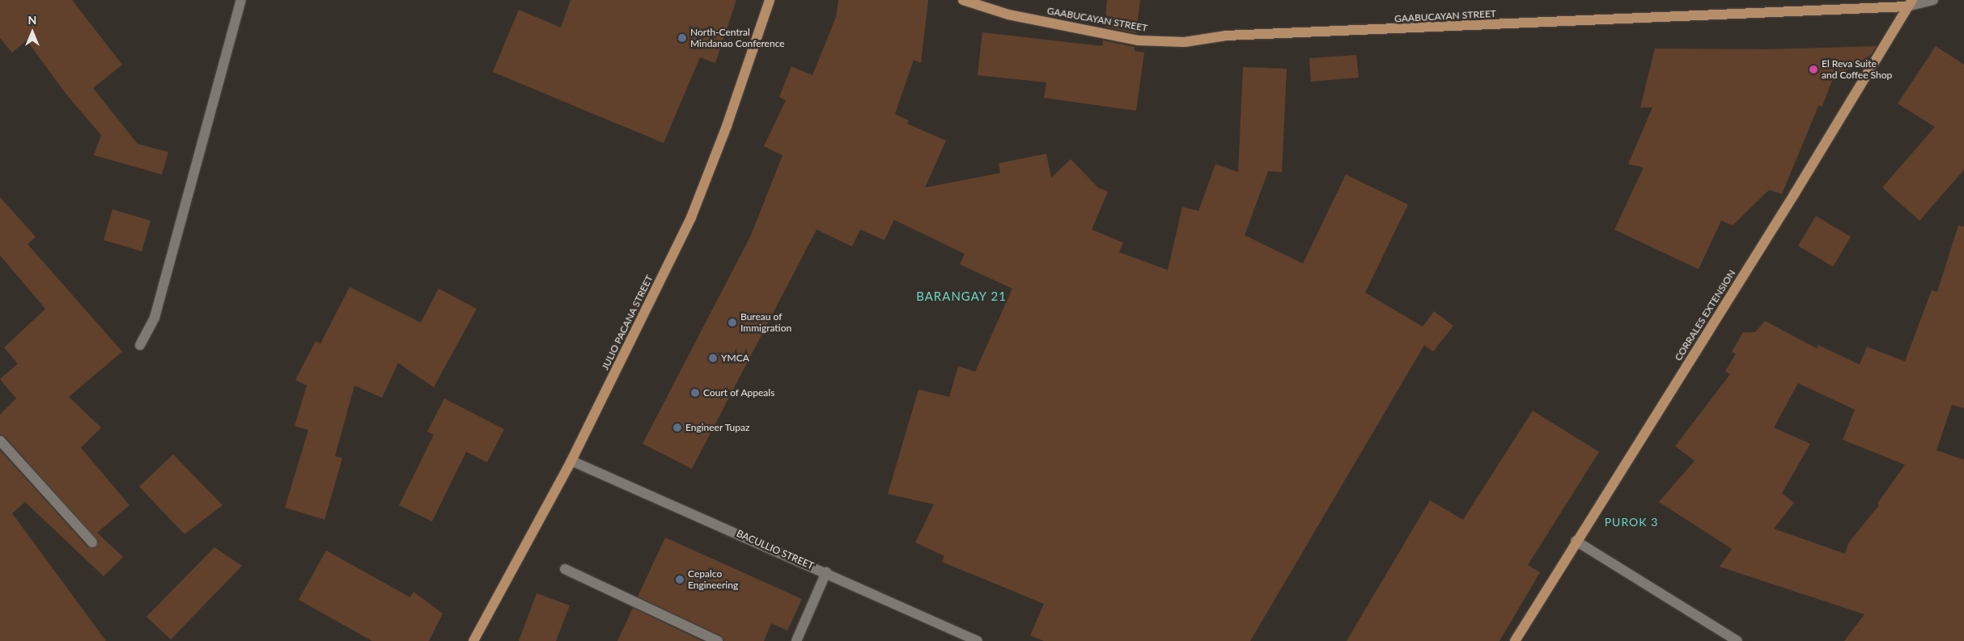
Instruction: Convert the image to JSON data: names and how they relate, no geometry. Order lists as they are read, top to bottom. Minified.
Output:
{"streets":{"main road":["GAABUCAYAN STREET","CORRALES EXTENSION","JULIO PACANA STREET"],"street":["BACULLIO STREET"]},"crossings":[["GAABUCAYAN STREET","CORRALES EXTENSION"],["JULIO PACANA STREET","BACULLIO STREET"]],"districts":["BARANGAY 21","PUROK 3"],"places":["North-Central Mindanao Conference","El Reva Suite and Coffee Shop","Bureau of Immigration","YMCA","Court of Appeals","Engineer Tupaz","Cepalco Engineering"],"north":"top"}
